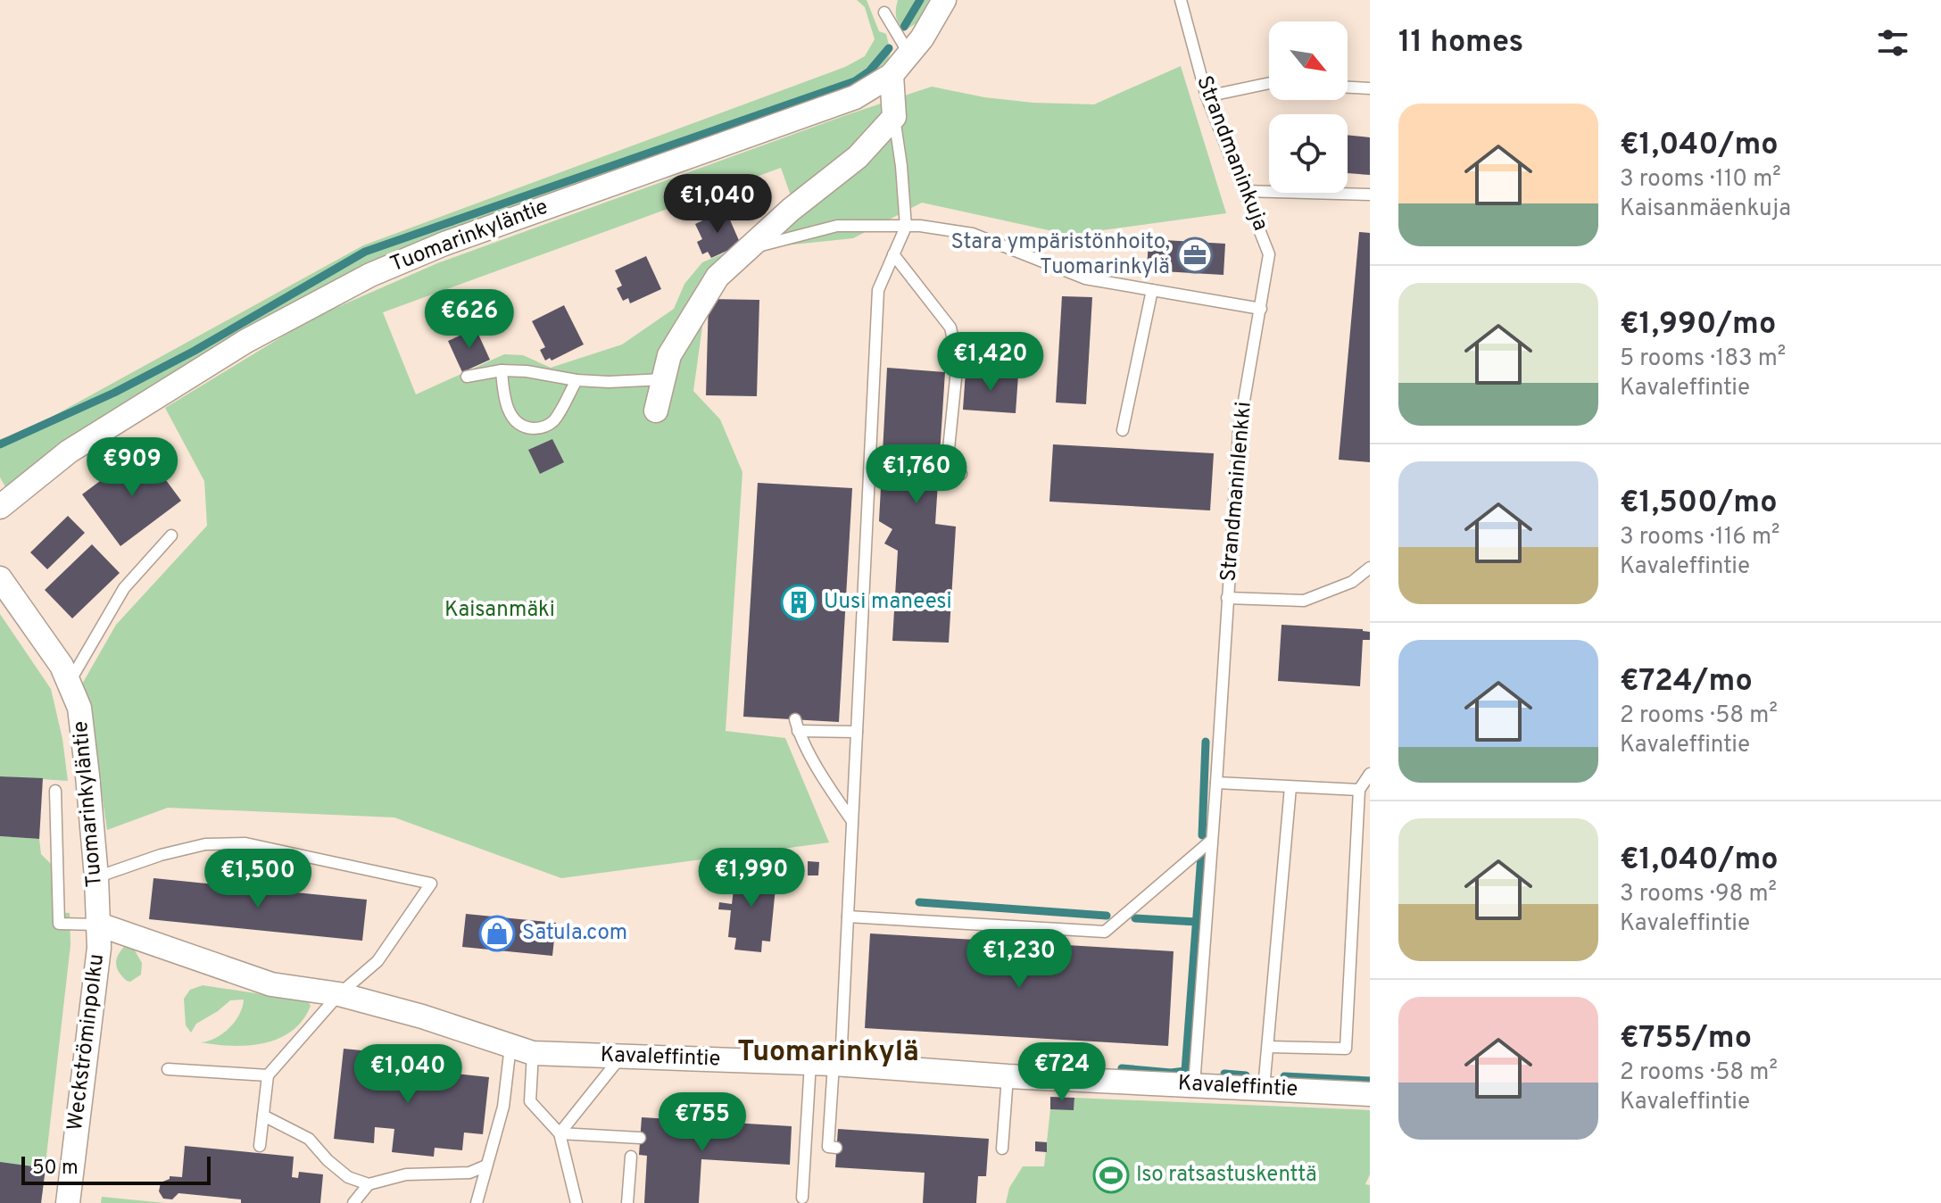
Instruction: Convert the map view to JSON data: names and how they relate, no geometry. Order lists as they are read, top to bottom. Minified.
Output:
{"streets":{"street":["Tuomarinkyläntie","Weckströminpolku","Kavaleffintie"],"lane":["Strandmaninkuja","Strandmaninlenkki"]},"crossings":[["Strandmaninkuja","Strandmaninlenkki"],["Tuomarinkyläntie","Weckströminpolku"],["Tuomarinkyläntie","Kavaleffintie"],["Strandmaninlenkki","Kavaleffintie"],["Weckströminpolku","Kavaleffintie"]],"districts":["Tuomarinkylä"],"parks":["Kaisanmäki"],"places":{"office":["Stara ympäristönhoito, Tuomarinkylä"],"building":["Uusi maneesi"],"shop":["Satula.com"],"sports":["Iso ratsastuskenttä"]},"scale_bar":"50 m","north":"bottom right","page":{"heading":"11 homes","list":[{"name":"€1,040/mo","note":"3 rooms · 110 m² · Kaisanmäenkuja"},{"name":"€1,990/mo","note":"5 rooms · 183 m² · Kavaleffintie"},{"name":"€1,500/mo","note":"3 rooms · 116 m² · Kavaleffintie"},{"name":"€724/mo","note":"2 rooms · 58 m² · Kavaleffintie"},{"name":"€1,040/mo","note":"3 rooms · 98 m² · Kavaleffintie"},{"name":"€755/mo","note":"2 rooms · 58 m² · Kavaleffintie"}],"price":["€1,040","€626","€1,420","€909","€1,760","€1,990","€1,500","€1,230","€724","€1,040","€755"],"scale":"50 m"}}
